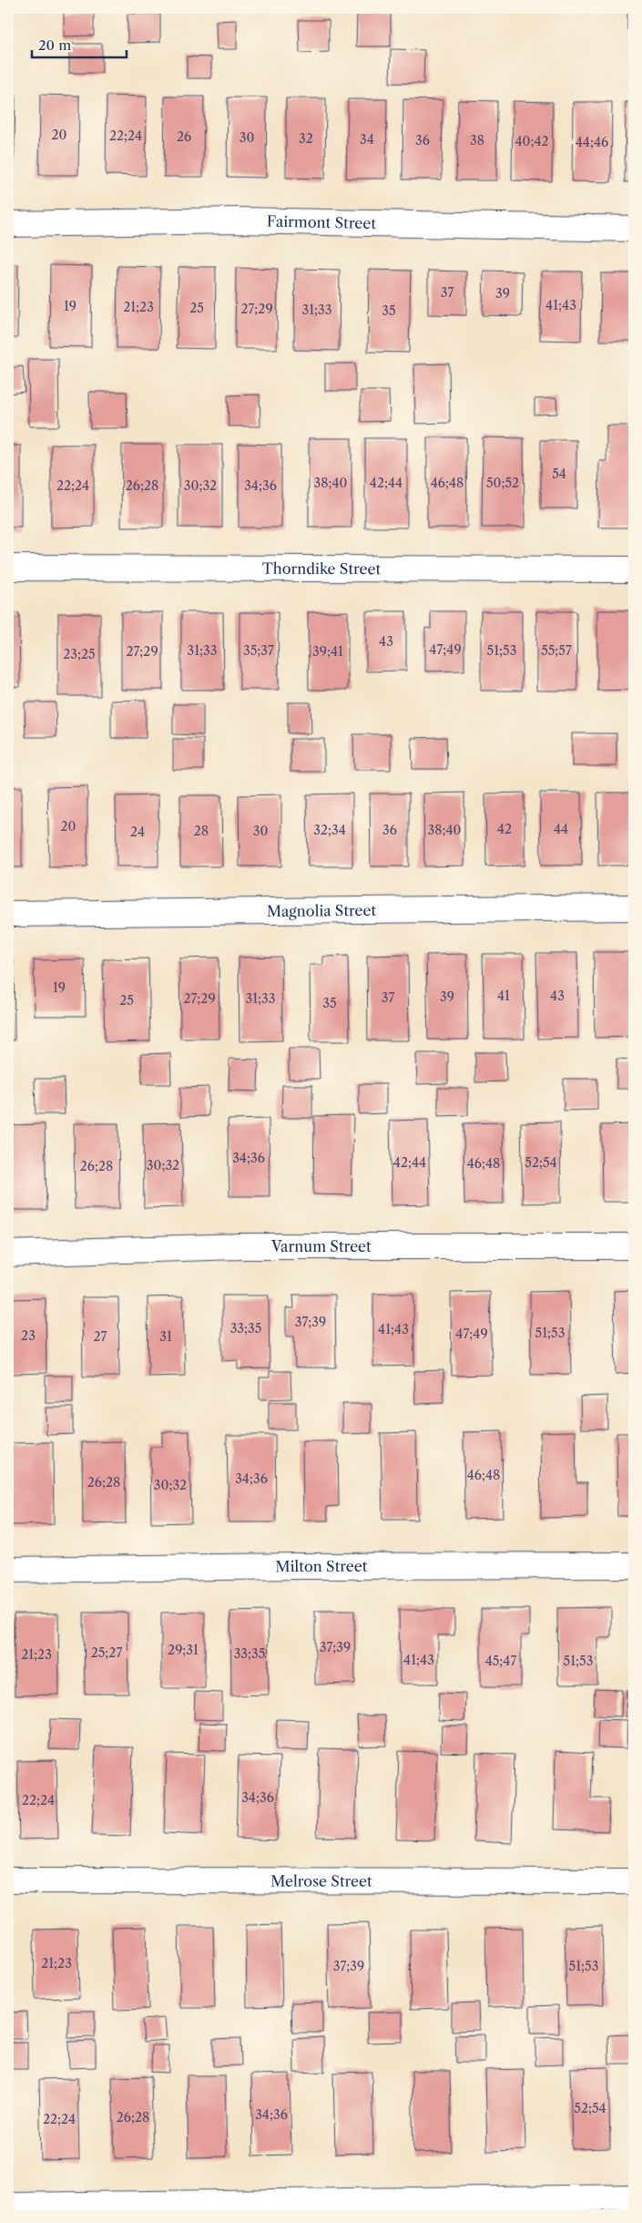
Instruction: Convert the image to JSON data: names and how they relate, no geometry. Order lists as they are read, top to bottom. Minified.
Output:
{"streets":{"street":["Fairmont Street","Thorndike Street","Magnolia Street","Varnum Street","Milton Street","Melrose Street"]},"house_numbers":["20","22;24","26","30","32","34","36","38","40;42","44;46","37","39","41;43","19","21;23","25","27;29","31;33","35","54","38;40","42;44","46;48","50;52","22;24","26;28","30;32","34;36","43","47;49","31;33","35;37","51;53","55;57","27;29","39;41","23;25","20","42","44","32;34","36","38;40","28","30","24","19","41","43","39","37","27;29","31;33","25","35","34;36","42;44","52;54","46;48","30;32","26;28","37;39","33;35","41;43","51;53","47;49","23","27","31","46;48","34;36","26;28","30;32","37;39","29;31","25;27","33;35","21;23","41;43","45;47","51;53","34;36","22;24","21;23","37;39","51;53","52;54","34;36","26;28","22;24"],"scale_bar":"20 m"}
